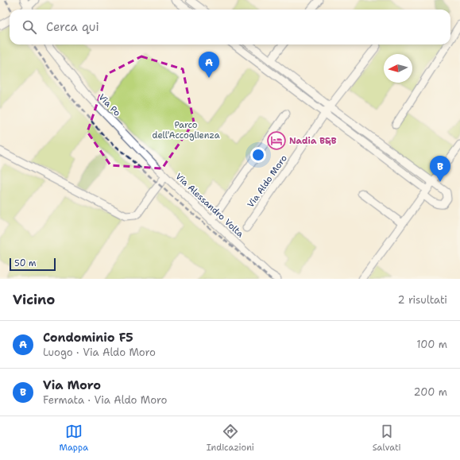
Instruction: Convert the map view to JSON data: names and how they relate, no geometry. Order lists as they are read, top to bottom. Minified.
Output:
{"streets":{"street":["Via Po","Via Aldo Moro","Via Alessandro Volta"]},"crossings":[["Via Po","Via Alessandro Volta"]],"parks":["Parco dell'Accoglienza"],"places":{"hotel":["Nadia B&B"]},"scale_bar":"50 m","north":"left","page":{"search":"Cerca qui","pins":["A","B"],"scale":"50 m","heading":["Vicino","2 risultati"],"list":[{"mark":"A","name":"Condominio F5","note":"Luogo · Via Aldo Moro","value":"100 m"},{"mark":"B","name":"Via Moro","note":"Fermata · Via Aldo Moro","value":"200 m"}],"nav":["Mappa","Indicazioni","Salvati"]}}
